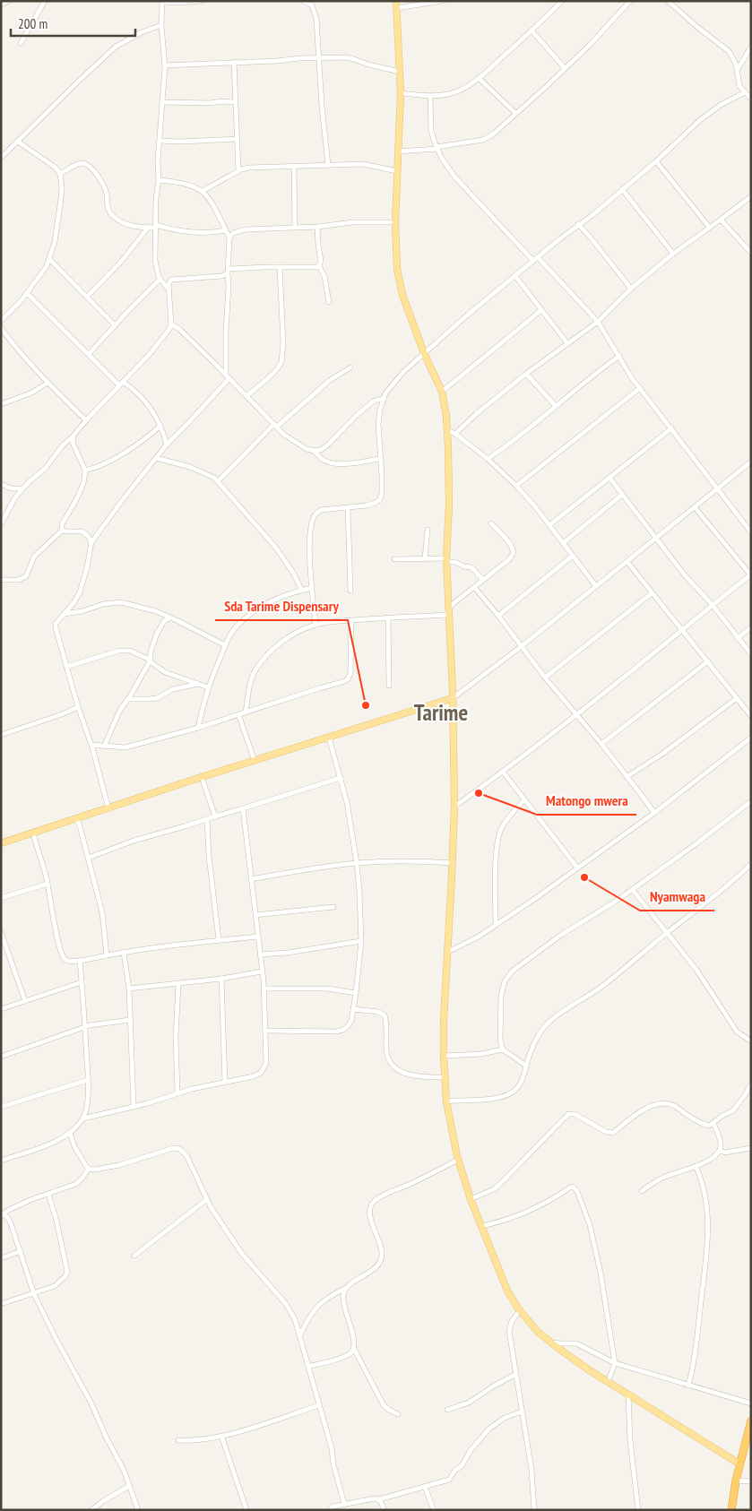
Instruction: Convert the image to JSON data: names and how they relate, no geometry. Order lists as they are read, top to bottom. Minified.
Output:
{"districts":["Tarime"],"places":["Sda Tarime Dispensary","Matongo mwera","Nyamwaga"],"scale_bar":"200 m"}
